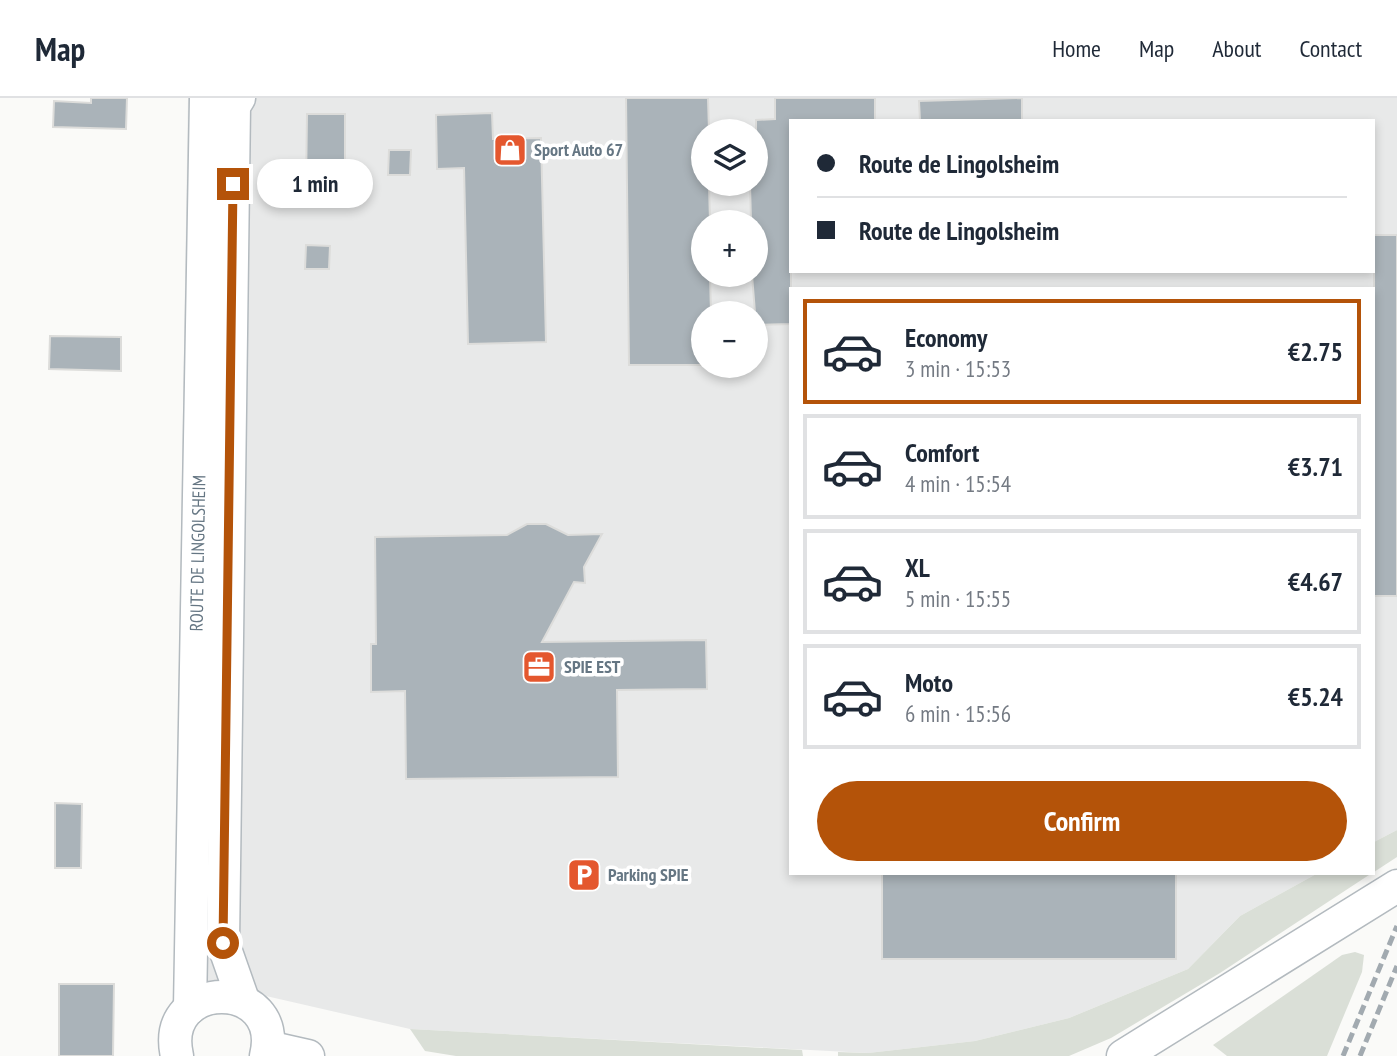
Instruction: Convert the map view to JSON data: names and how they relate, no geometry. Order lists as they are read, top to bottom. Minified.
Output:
{"streets":{"main road":["ROUTE DE LINGOLSHEIM"]},"places":{"shop":["Sport Auto 67"],"office":["SPIE EST"],"parking":["Parking SPIE"]},"page":{"header":"Map","nav":["Home","Map","About","Contact"],"map_buttons":["+","−"],"banner":["Route de Lingolsheim","Route de Lingolsheim"],"bubble":"1 min","list":[{"name":"Economy","note":"3 min · 15:53","value":"€2.75"},{"name":"Comfort","note":"4 min · 15:54","value":"€3.71"},{"name":"XL","note":"5 min · 15:55","value":"€4.67"},{"name":"Moto","note":"6 min · 15:56","value":"€5.24"}],"buttons":"Confirm"}}
